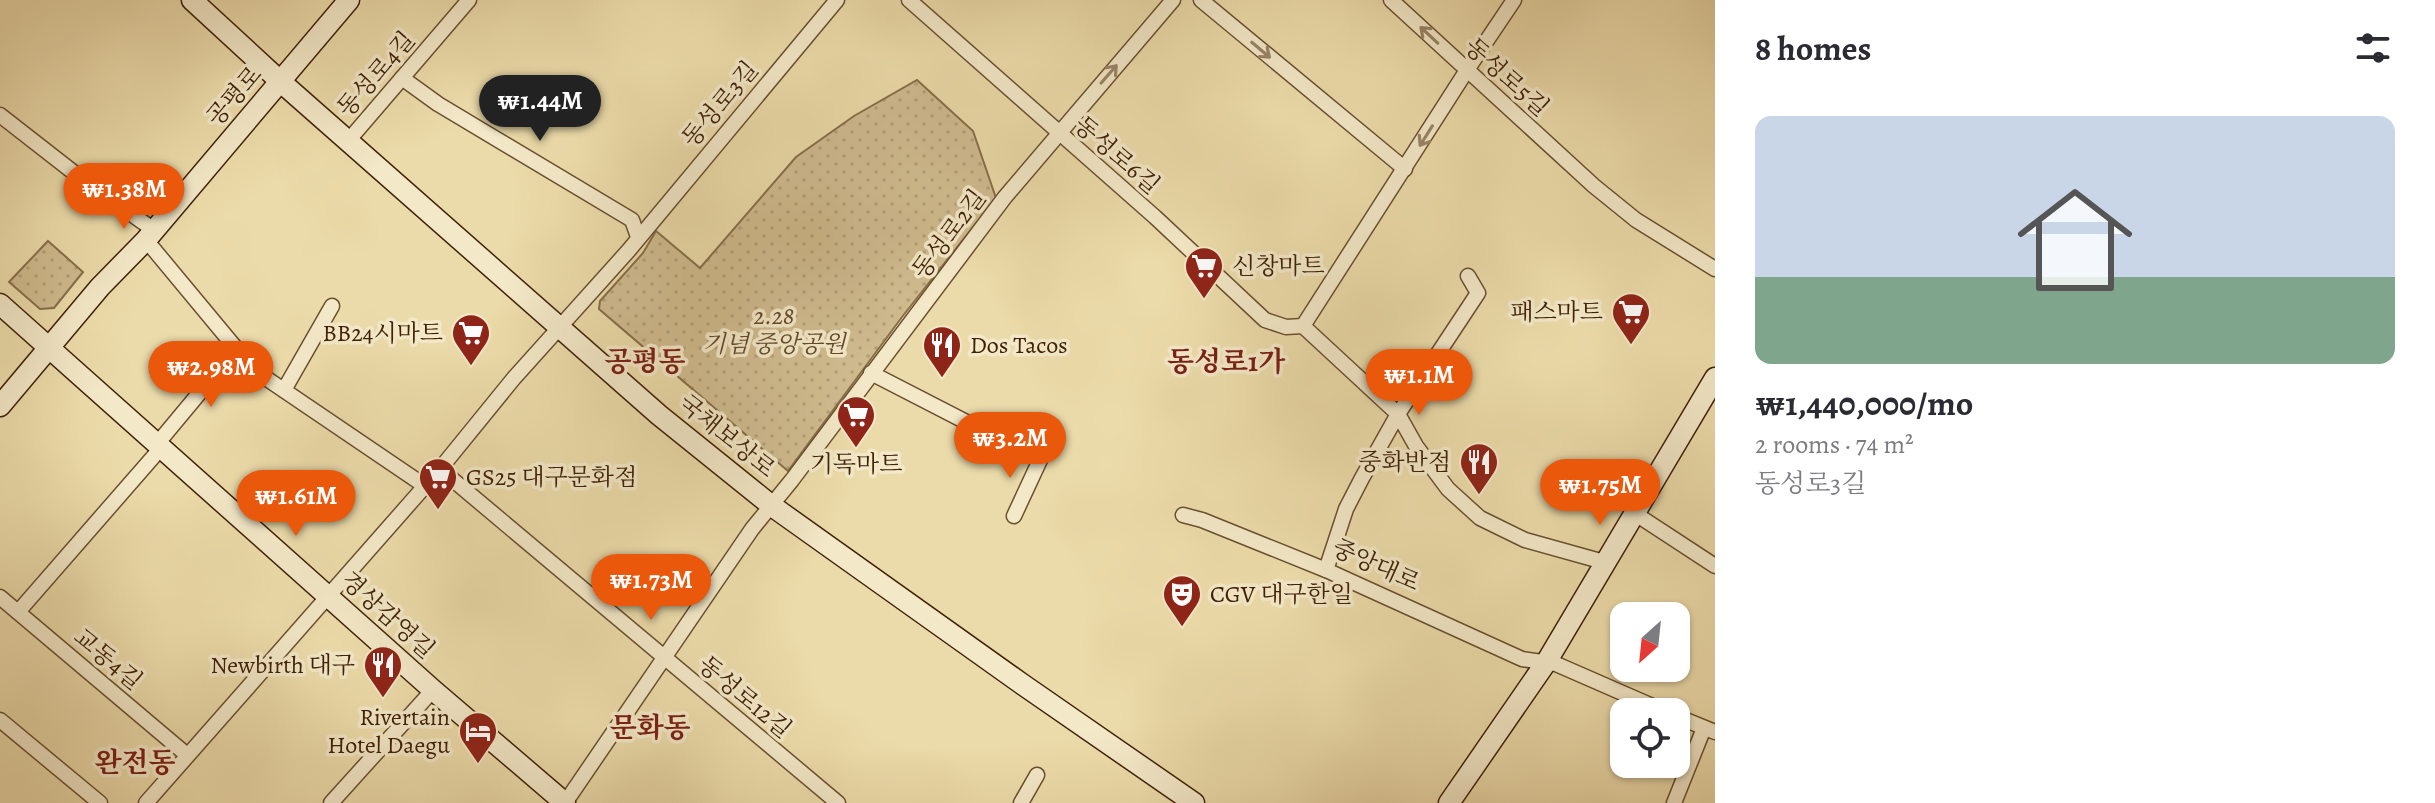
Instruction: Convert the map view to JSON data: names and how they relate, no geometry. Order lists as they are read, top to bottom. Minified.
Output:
{"streets":{"main road":["공평로","국채보상로","경상감영길"],"street":["동성로4길","동성로5길","동성로3길","동성로6길","동성로2길","중앙대로","교동4길","동성로12길"]},"crossings":[["동성로4길","국채보상로"],["공평로","국채보상로"],["공평로","경상감영길"],["동성로3길","국채보상로"],["동성로3길","경상감영길"],["동성로3길","동성로12길"],["동성로6길","동성로2길"],["동성로2길","국채보상로"],["동성로2길","경상감영길"],["동성로2길","동성로12길"]],"districts":["공평동","동성로1가","문화동","완전동"],"parks":["2.28 기념 중앙공원"],"places":{"supermarket":["신창마트","패스마트","BB24시마트","기독마트","GS25 대구문화점"],"restaurant":["Dos Tacos","중화반점","Newbirth 대구"],"theatre":["CGV 대구한일"],"hotel":["Rivertain Hotel Daegu"]},"north":"bottom left","page":{"heading":"8 homes","price":["₩1.44M","₩1.38M","₩2.98M","₩1.1M","₩3.2M","₩1.75M","₩1.61M","₩1.73M"],"list":[{"name":"₩1,440,000/mo","note":"2 rooms · 74 m² · 동성로3길"}]}}
